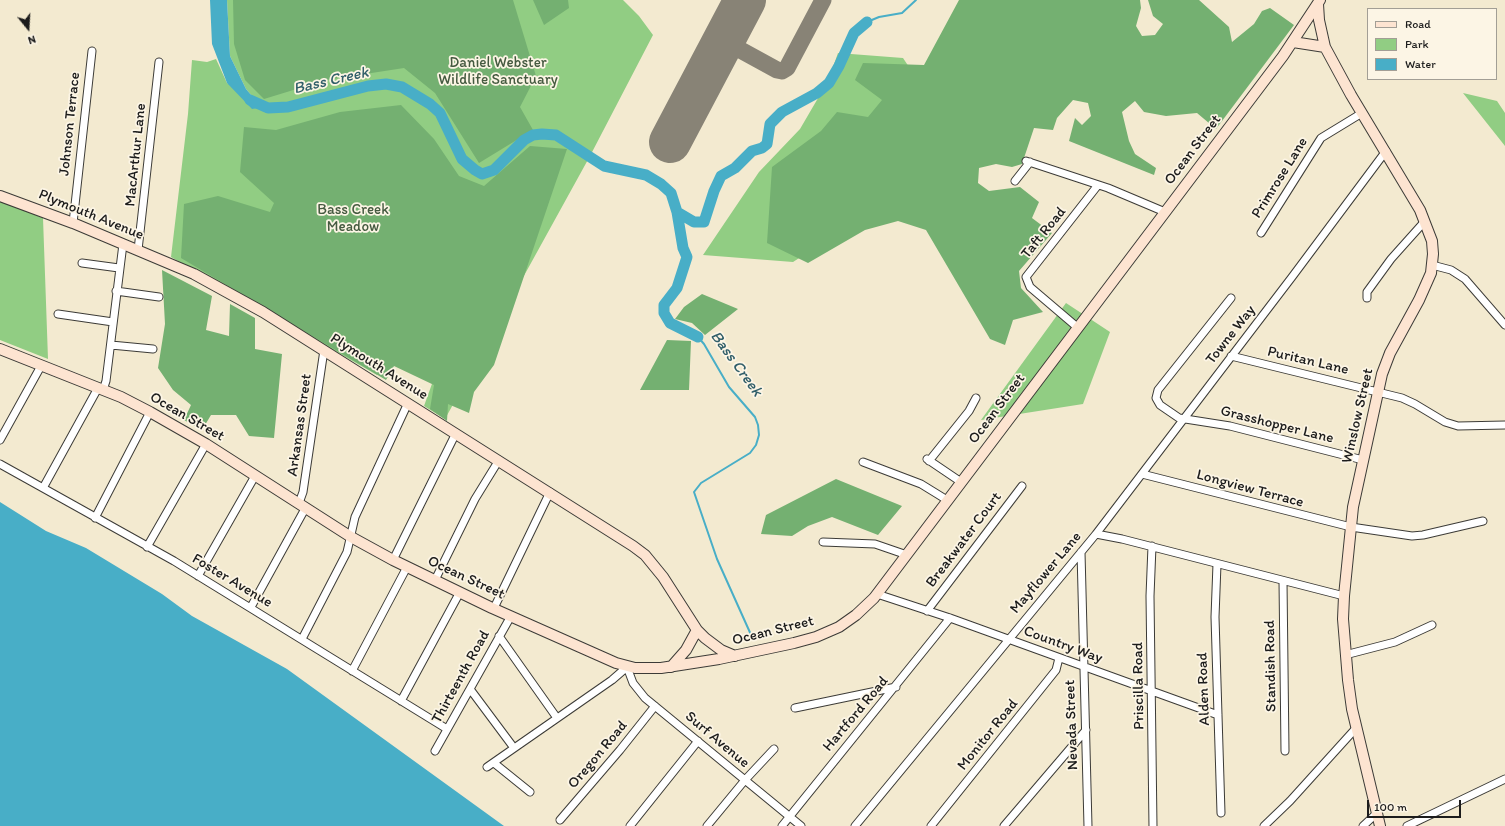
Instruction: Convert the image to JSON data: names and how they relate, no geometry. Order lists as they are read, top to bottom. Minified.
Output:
{"streets":{"street":["Johnson Terrace","Ocean Street","MacArthur Lane","Primrose Lane","Plymouth Avenue","Taft Road","Towne Way","Puritan Lane","Winslow Street","Arkansas Street","Grasshopper Lane","Longview Terrace","Breakwater Court","Mayflower Lane","Foster Avenue","Country Way","Standish Road","Thirteenth Road","Priscilla Road","Alden Road","Hartford Road","Nevada Street","Monitor Road","Surf Avenue","Oregon Road"]},"crossings":[["Johnson Terrace","Plymouth Avenue"],["Ocean Street","Plymouth Avenue"],["Ocean Street","Taft Road"],["Ocean Street","Winslow Street"],["Ocean Street","Arkansas Street"],["Ocean Street","Country Way"],["Ocean Street","Thirteenth Road"],["Ocean Street","Surf Avenue"],["MacArthur Lane","Plymouth Avenue"],["Primrose Lane","Winslow Street"],["Plymouth Avenue","Arkansas Street"],["Towne Way","Puritan Lane"],["Towne Way","Winslow Street"],["Towne Way","Grasshopper Lane"],["Towne Way","Longview Terrace"],["Towne Way","Mayflower Lane"],["Puritan Lane","Winslow Street"],["Winslow Street","Grasshopper Lane"],["Winslow Street","Longview Terrace"],["Winslow Street","Mayflower Lane"],["Arkansas Street","Foster Avenue"],["Breakwater Court","Country Way"],["Mayflower Lane","Country Way"],["Mayflower Lane","Standish Road"],["Mayflower Lane","Priscilla Road"],["Mayflower Lane","Alden Road"],["Mayflower Lane","Nevada Street"],["Foster Avenue","Thirteenth Road"],["Country Way","Priscilla Road"],["Country Way","Alden Road"],["Country Way","Hartford Road"],["Country Way","Nevada Street"],["Country Way","Monitor Road"],["Hartford Road","Surf Avenue"],["Surf Avenue","Oregon Road"]],"water":["Bass Creek"],"parks":["Daniel Webster Wildlife Sanctuary","Bass Creek Meadow"],"legend":["Road","Park","Water"],"scale_bar":"100 m","north":"bottom"}
